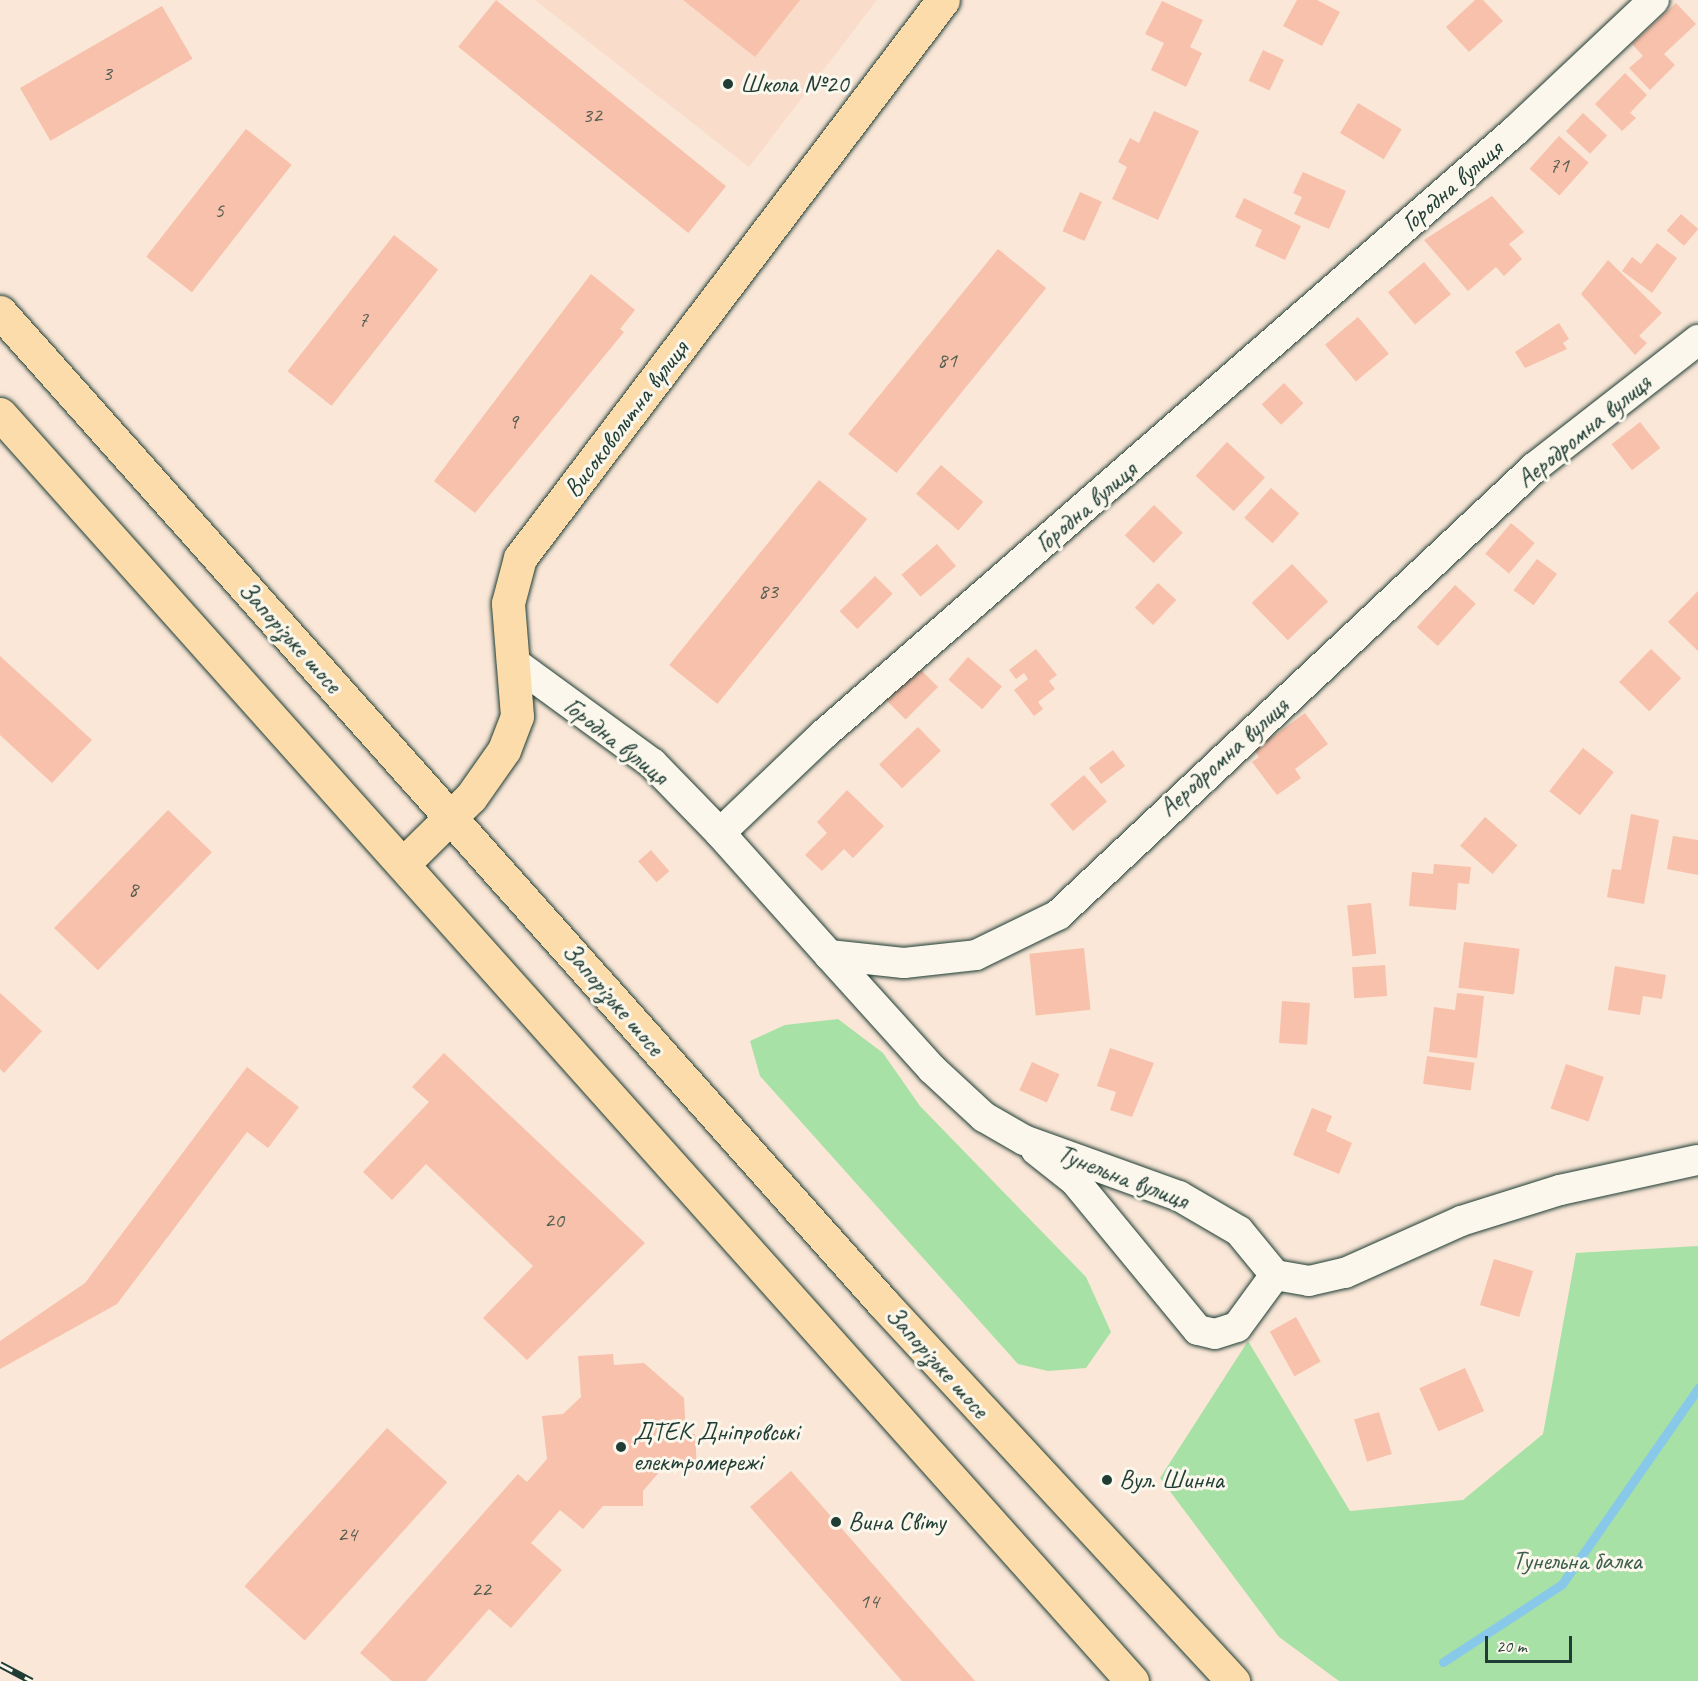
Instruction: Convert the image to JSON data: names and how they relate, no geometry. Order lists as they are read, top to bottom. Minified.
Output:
{"streets":{"main road":["Високовольтна вулиця","Запорізьке шосе"],"street":["Городна вулиця","Аеродромна вулиця","Тунельна вулиця"]},"crossings":[["Городна вулиця","Високовольтна вулиця"],["Високовольтна вулиця","Запорізьке шосе"],["Аеродромна вулиця","Тунельна вулиця"]],"parks":["Тунельна балка"],"places":["Школа №20","ДТЕК Дніпровські електромережі","Вул. Шинна","Вина Світу"],"house_numbers":["3","32","71","5","7","81","9","83","8","20","24","22","14"],"scale_bar":"20 m"}
